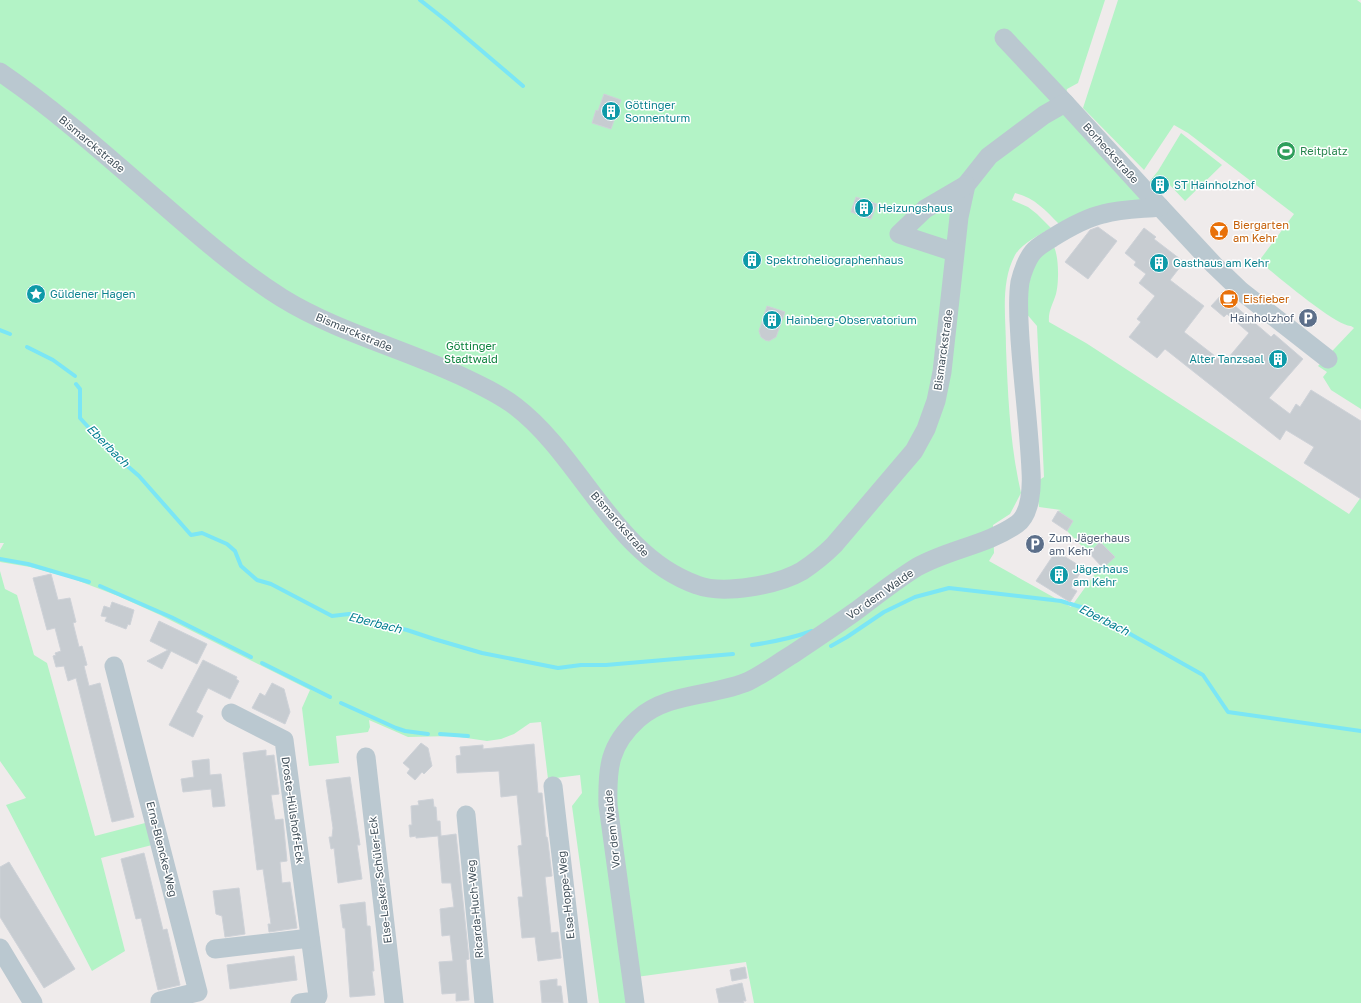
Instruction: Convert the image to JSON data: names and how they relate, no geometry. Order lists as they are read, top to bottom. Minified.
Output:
{"streets":{"street":["Bismarckstraße","Borheckstraße","Vor dem Walde","Droste-Hülshoff-Eck","Erna-Blencke-Weg","Else-Lasker-Schüler-Eck","Elsa-Hoppe-Weg","Ricarda-Huch-Weg"]},"crossings":[["Bismarckstraße","Borheckstraße"],["Borheckstraße","Vor dem Walde"]],"water":["Eberbach"],"parks":["Göttinger Stadtwald"],"places":{"building":["Göttinger Sonnenturm","ST Hainholzhof","Heizungshaus","Spektroheliographenhaus","Gasthaus am Kehr","Hainberg-Observatorium","Alter Tanzsaal","Jägerhaus am Kehr"],"sports":["Reitplatz"],"bar":["Biergarten am Kehr"],"place":["Güldener Hagen"],"cafe":["Eisfieber"],"parking":["Hainholzhof","Zum Jägerhaus am Kehr"]}}
